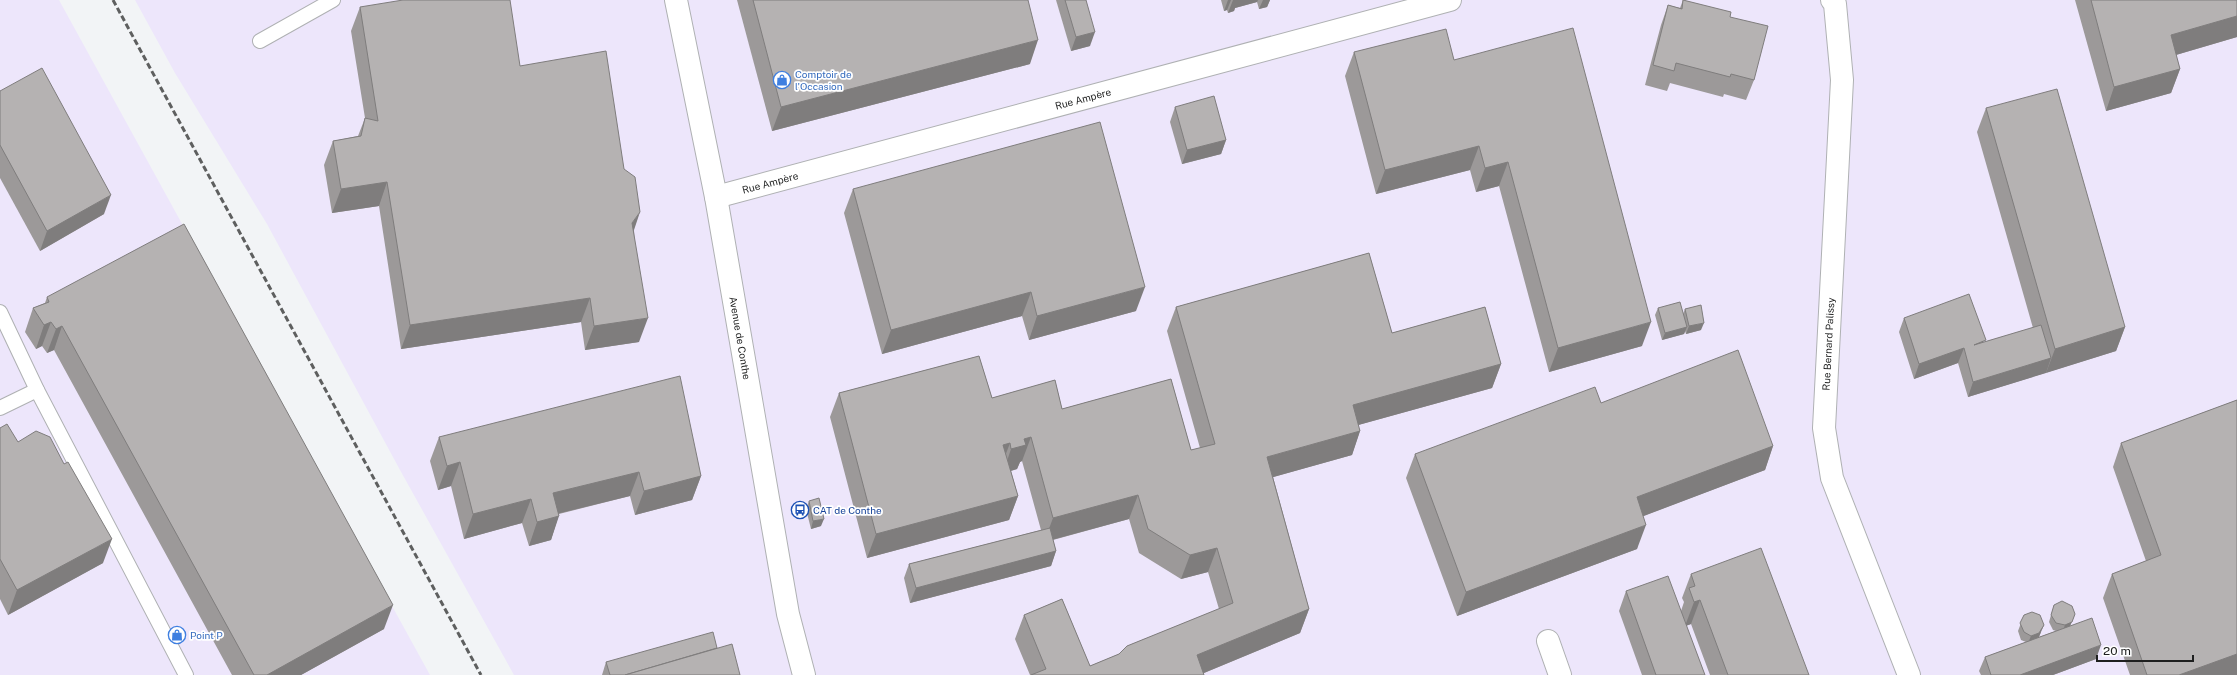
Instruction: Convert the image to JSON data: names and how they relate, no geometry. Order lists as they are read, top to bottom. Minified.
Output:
{"streets":{"street":["Rue Ampère","Avenue de Conthe","Rue Bernard Palissy"]},"crossings":[["Rue Ampère","Avenue de Conthe"]],"places":{"shop":["Comptoir de l'Occasion","Point P"],"bus stop":["CAT de Conthe"]},"scale_bar":"20 m"}
